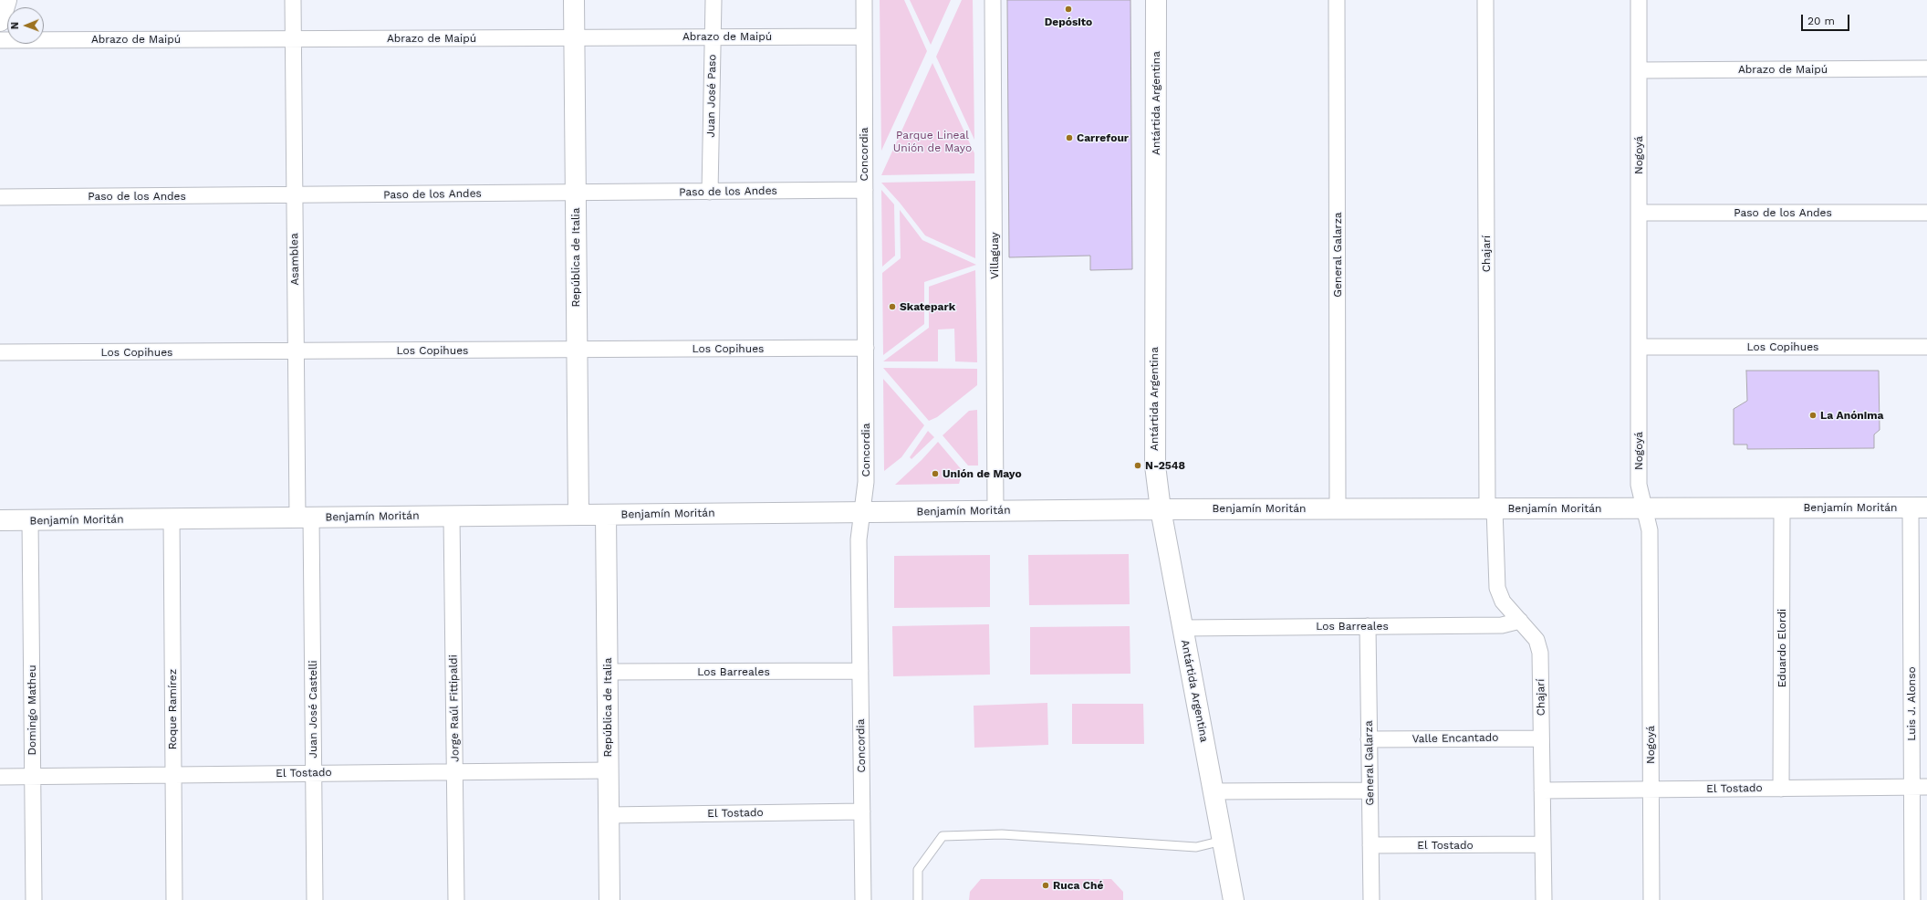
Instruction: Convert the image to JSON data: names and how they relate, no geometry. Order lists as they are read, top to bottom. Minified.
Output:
{"streets":{"street":["Abrazo de Maipú","Juan José Paso","Antártida Argentina","Concordia","Nogoyá","Paso de los Andes","Chajarí","General Galarza","Villaguay","República de Italia","Asamblea","Los Copihues","Benjamín Moritán","Los Barreales","Eduardo Elordi","Luis J. Alonso","Jorge Raúl Fittipaldi","Roque Ramírez","Juan José Castelli","Domingo Matheu","Valle Encantado","El Tostado"]},"crossings":[["Abrazo de Maipú","Juan José Paso"],["Abrazo de Maipú","Concordia"],["Abrazo de Maipú","Nogoyá"],["Abrazo de Maipú","República de Italia"],["Abrazo de Maipú","Asamblea"],["Juan José Paso","Paso de los Andes"],["Antártida Argentina","Benjamín Moritán"],["Antártida Argentina","Los Barreales"],["Concordia","Paso de los Andes"],["Concordia","Los Copihues"],["Concordia","Benjamín Moritán"],["Concordia","Los Barreales"],["Concordia","El Tostado"],["Nogoyá","Paso de los Andes"],["Nogoyá","Los Copihues"],["Nogoyá","Benjamín Moritán"],["Nogoyá","El Tostado"],["Paso de los Andes","República de Italia"],["Paso de los Andes","Asamblea"],["Chajarí","Benjamín Moritán"],["Chajarí","Los Barreales"],["Chajarí","Valle Encantado"],["Chajarí","El Tostado"],["General Galarza","Benjamín Moritán"],["General Galarza","Los Barreales"],["General Galarza","Valle Encantado"],["General Galarza","El Tostado"],["Villaguay","Benjamín Moritán"],["República de Italia","Los Copihues"],["República de Italia","Benjamín Moritán"],["República de Italia","Los Barreales"],["República de Italia","El Tostado"],["Asamblea","Los Copihues"],["Asamblea","Benjamín Moritán"],["Asamblea","Juan José Castelli"],["Benjamín Moritán","Eduardo Elordi"],["Benjamín Moritán","Luis J. Alonso"],["Benjamín Moritán","Jorge Raúl Fittipaldi"],["Benjamín Moritán","Roque Ramírez"],["Benjamín Moritán","Juan José Castelli"],["Benjamín Moritán","Domingo Matheu"],["Eduardo Elordi","El Tostado"],["Luis J. Alonso","El Tostado"],["Jorge Raúl Fittipaldi","El Tostado"],["Roque Ramírez","El Tostado"],["Juan José Castelli","El Tostado"],["Domingo Matheu","El Tostado"]],"parks":["Parque Lineal Unión de Mayo"],"places":["Depósito","Carrefour","Skatepark","La Anónima","N-2548","Unión de Mayo","Ruca Ché"],"scale_bar":"20 m","north":"left"}
